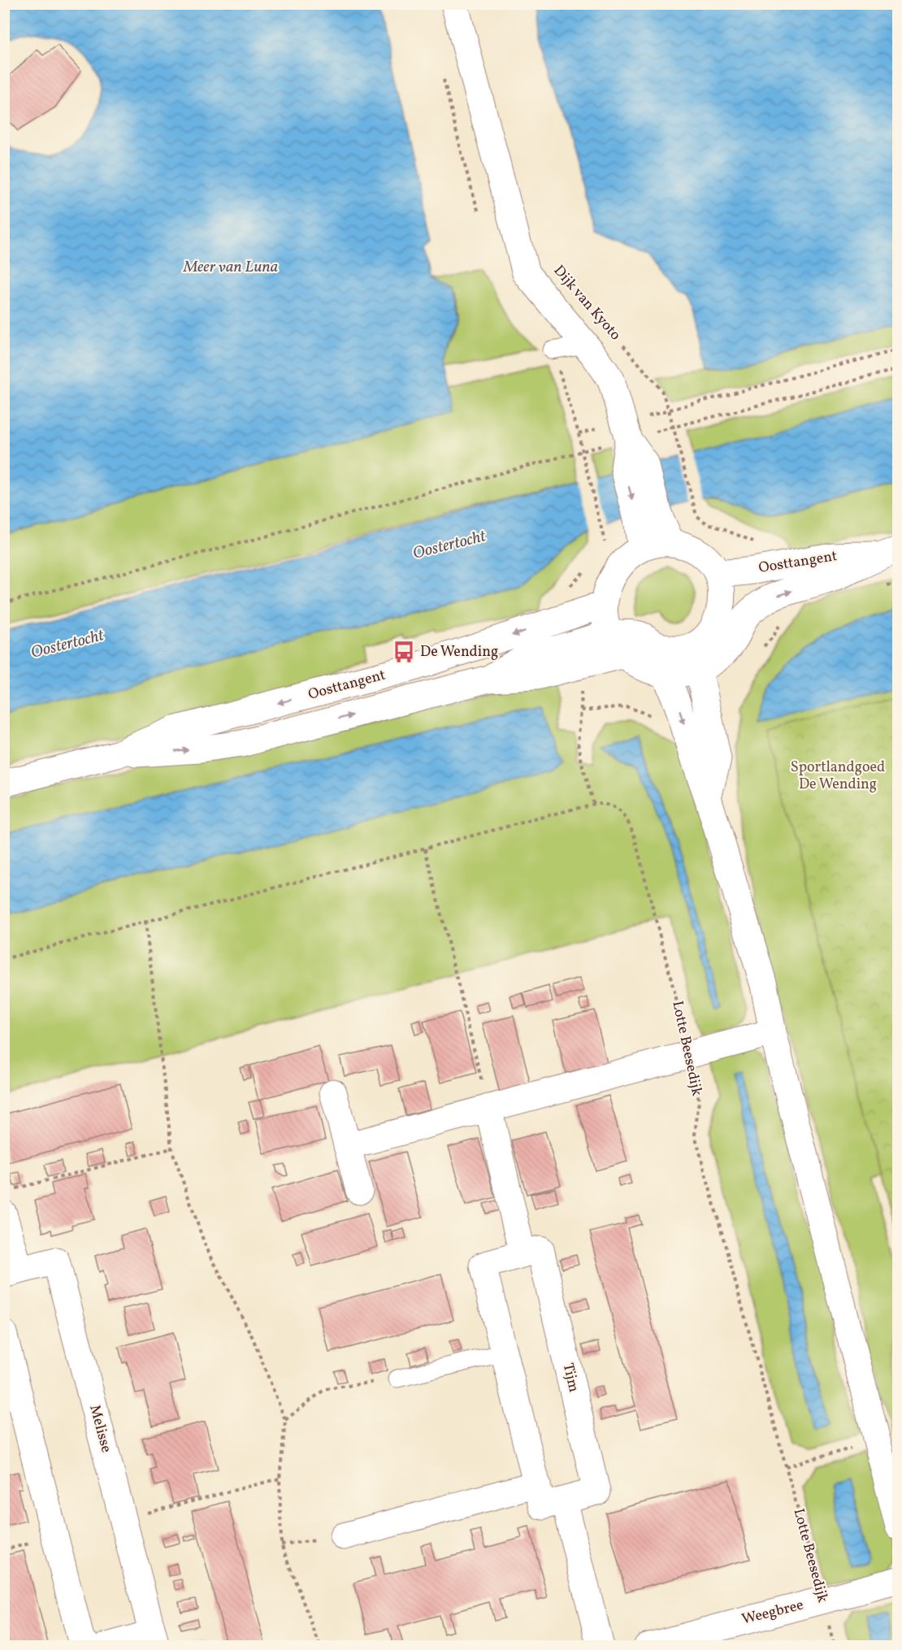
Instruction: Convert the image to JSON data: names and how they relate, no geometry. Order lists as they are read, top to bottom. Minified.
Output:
{"streets":{"street":["Dijk van Kyoto","Oosttangent","Tijm","Melisse","Weegbree"],"path":["Lotte Beesedijk"]},"crossings":[["Dijk van Kyoto","Oosttangent"],["Lotte Beesedijk","Weegbree"]],"water":["Meer van Luna","Oostertocht"],"parks":["Sportlandgoed De Wending"],"places":{"bus stop":["De Wending"]}}
